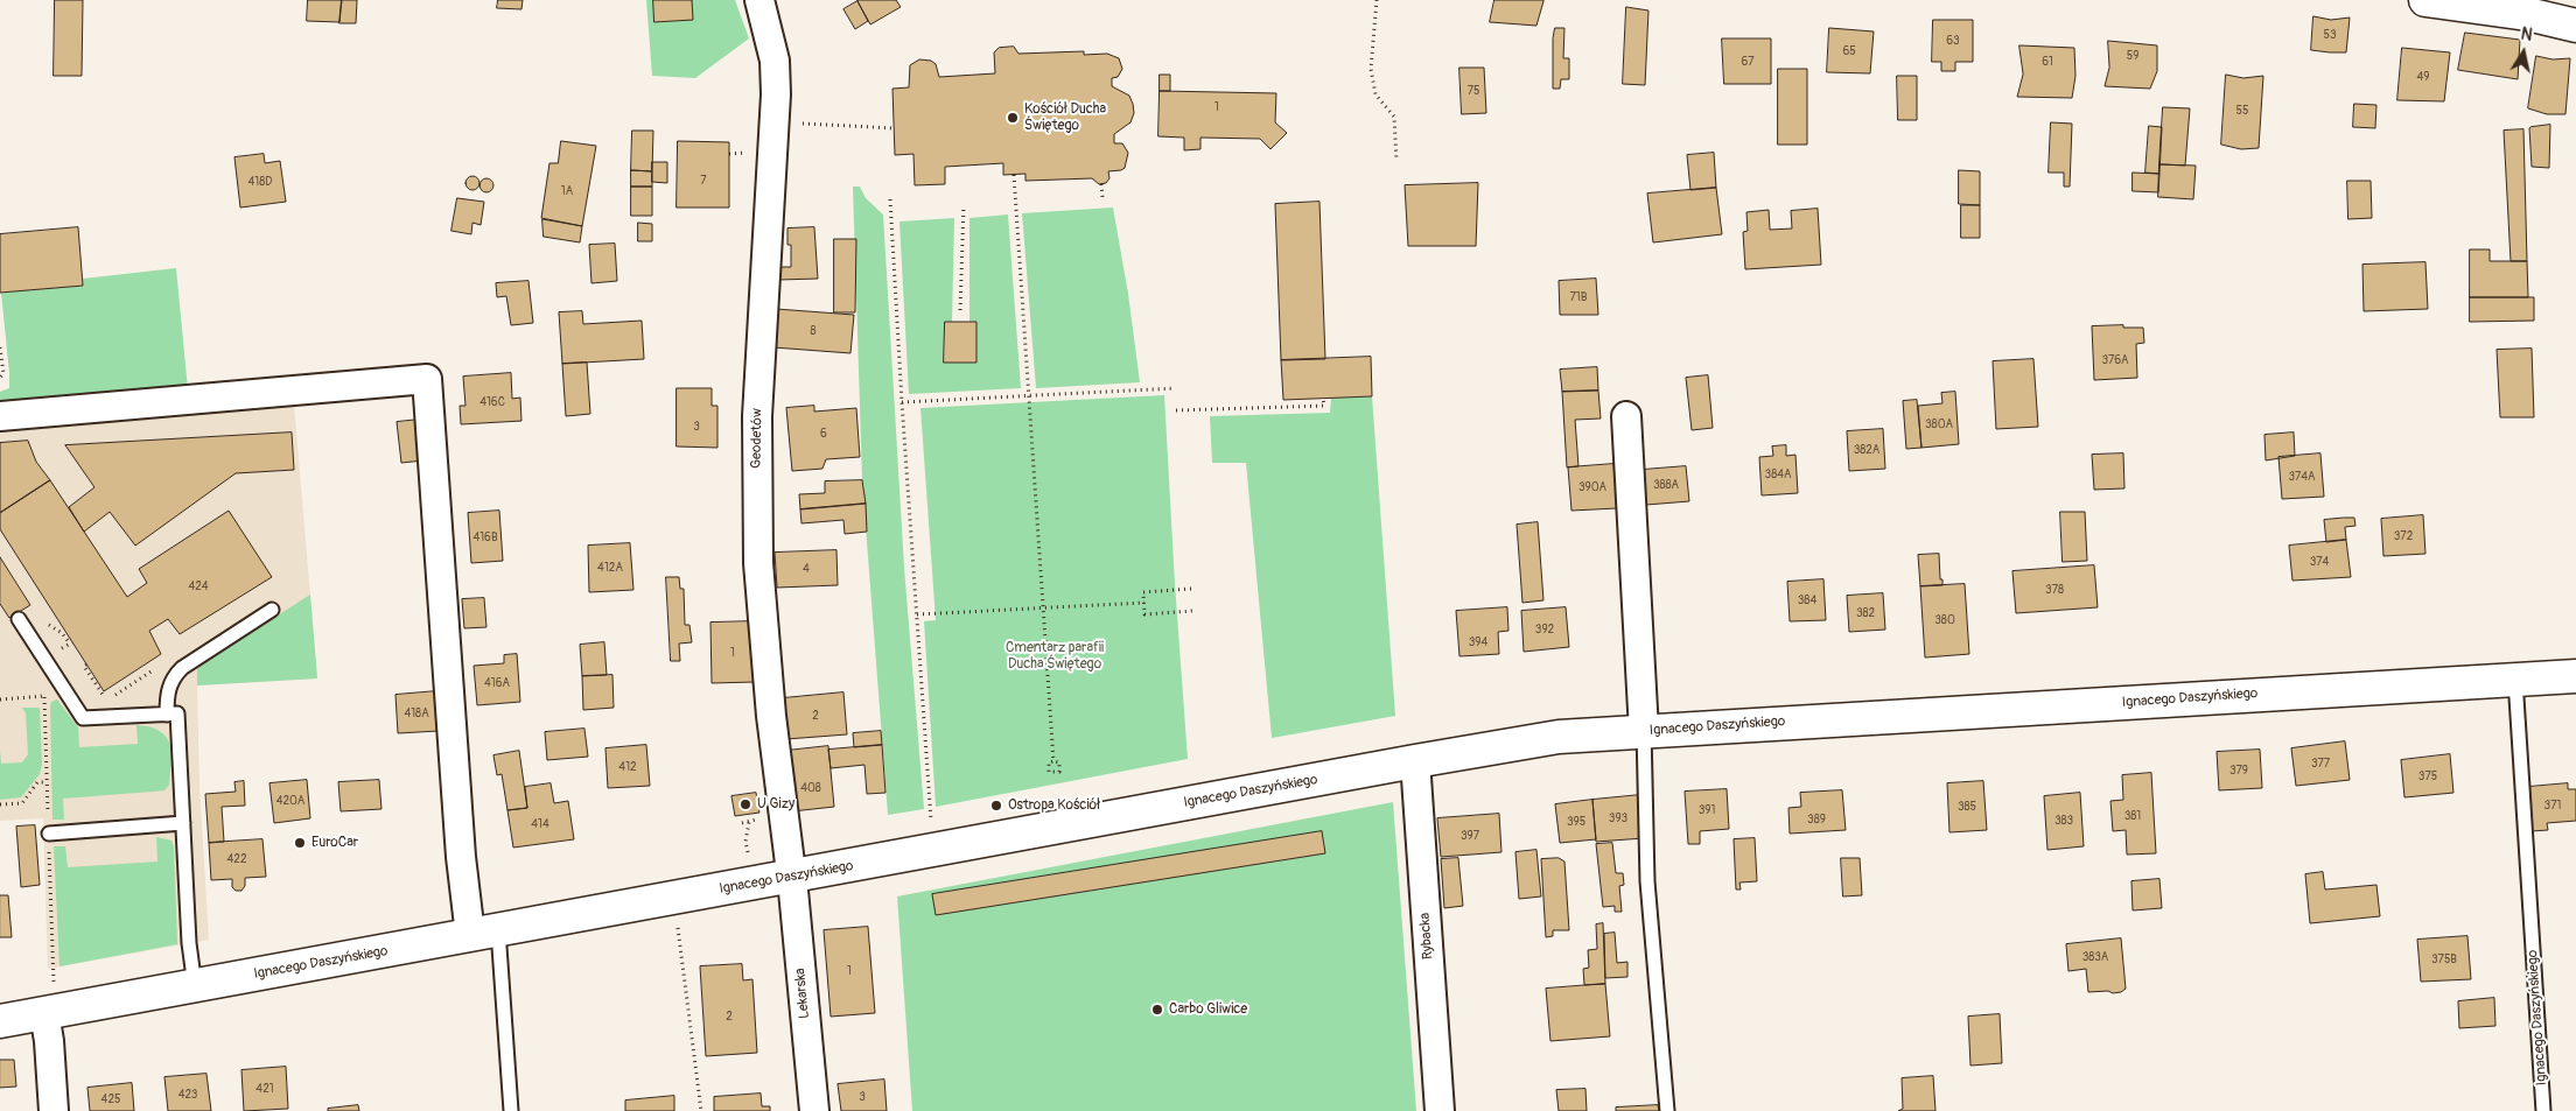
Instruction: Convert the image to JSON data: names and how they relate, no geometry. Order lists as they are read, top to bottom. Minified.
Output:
{"streets":{"main road":["Ignacego Daszyńskiego"],"street":["Geodetów","Rybacka","Lekarska"]},"crossings":[["Geodetów","Ignacego Daszyńskiego"],["Geodetów","Lekarska"],["Ignacego Daszyńskiego","Rybacka"],["Ignacego Daszyńskiego","Lekarska"]],"parks":["Cmentarz parafii Ducha Świętego"],"places":["Kościół Ducha Świętego","U Gizy","Ostropa Kościół","EuroCar","Carbo Gliwice"],"house_numbers":["53","63","65","59","67","61","49","75","1","55","7","418D","1A","71B","8","376A","416C","380A","3","6","382A","384A","374A","388A","390A","372","416B","374","412A","4","424","378","384","382","380","392","394","1","416A","418A","2","377","412","379","375","408","420A","371","385","391","381","393","389","383","395","414","397","422","383A","375B","1","2","421","423","3","425"],"north":"top"}
